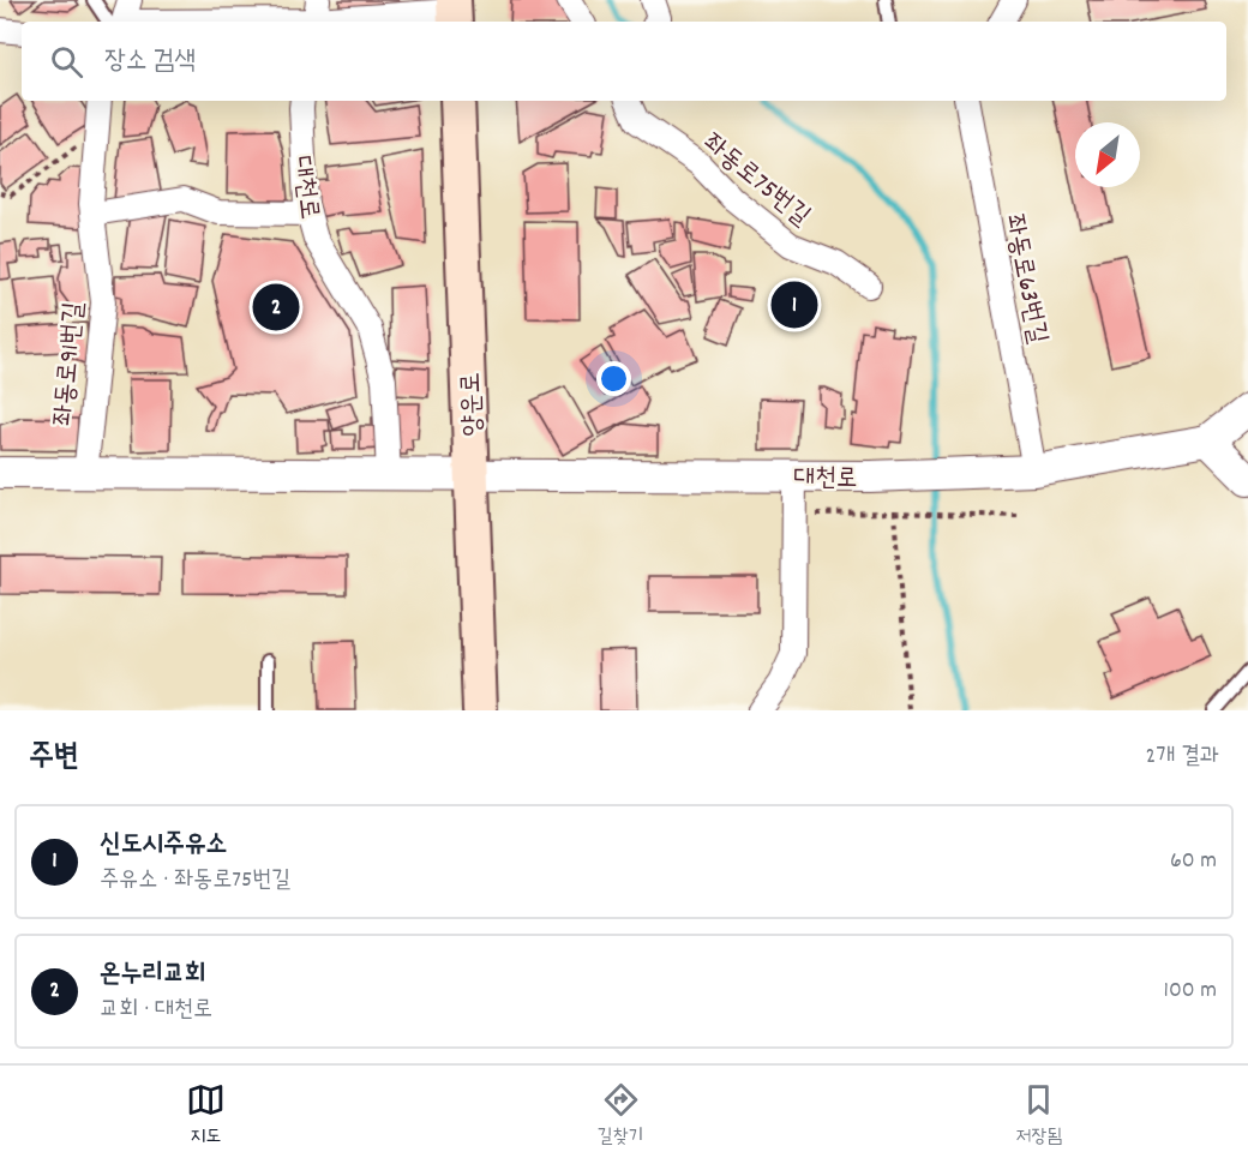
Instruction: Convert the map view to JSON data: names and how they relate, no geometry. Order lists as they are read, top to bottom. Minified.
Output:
{"streets":{"main road":["양운로"],"street":["좌동로75번길","대천로","좌동로63번길","좌동로91번길"]},"crossings":[["대천로","좌동로63번길"],["대천로","좌동로91번길"],["대천로","양운로"]],"north":"bottom left","page":{"search":"장소 검색","pins":["1","2"],"heading":["주변","2개 결과"],"list":[{"mark":"1","name":"신도시주유소","note":"주유소 · 좌동로75번길","value":"60 m"},{"mark":"2","name":"온누리교회","note":"교회 · 대천로","value":"100 m"}],"nav":["지도","길찾기","저장됨"]}}
